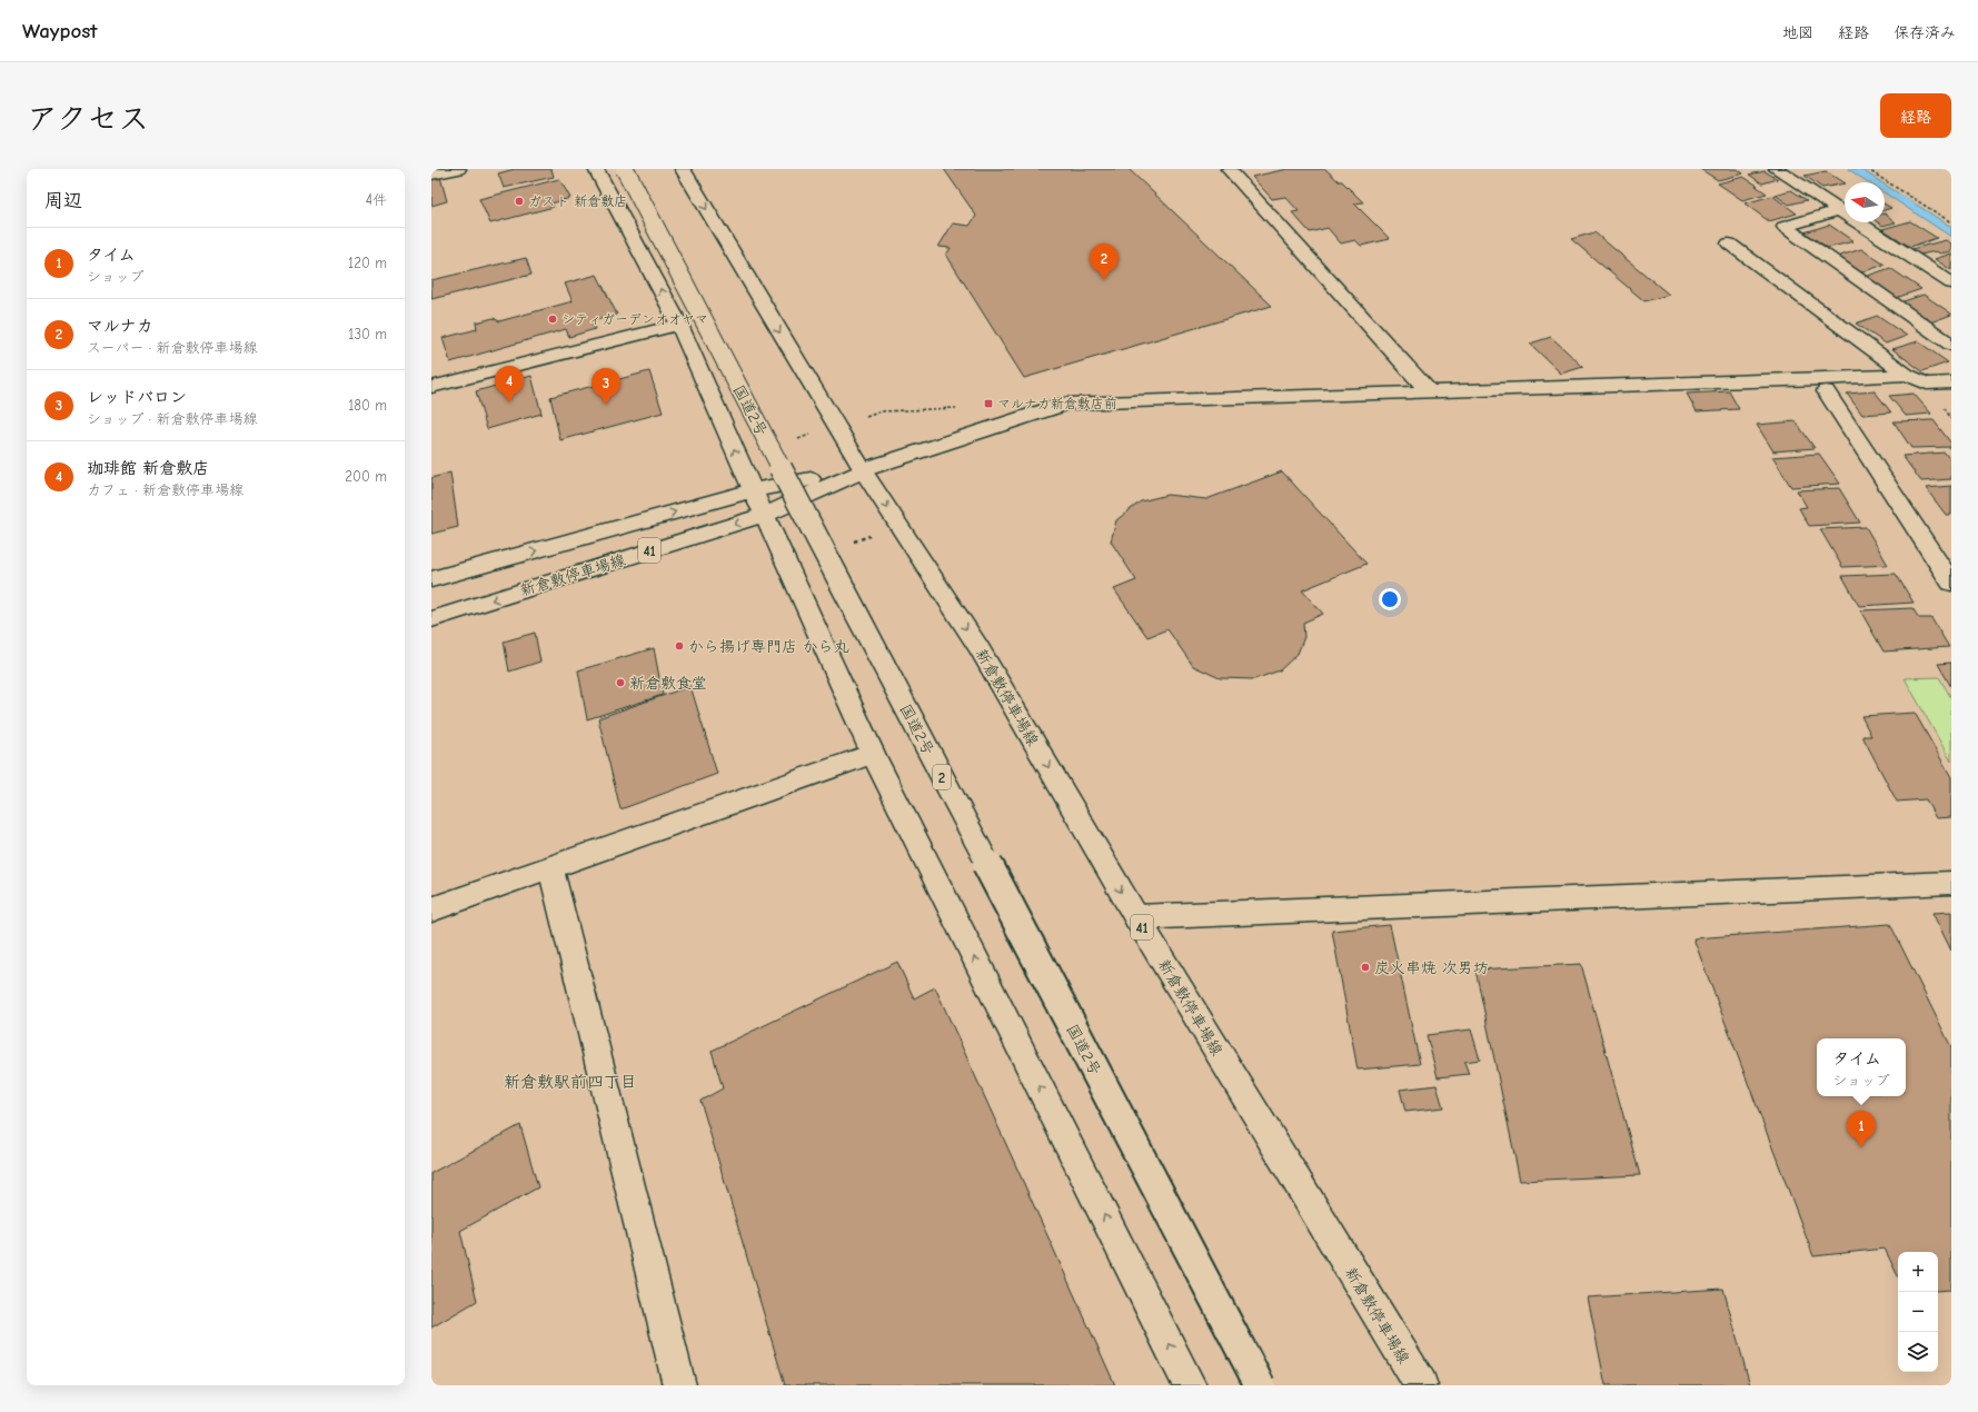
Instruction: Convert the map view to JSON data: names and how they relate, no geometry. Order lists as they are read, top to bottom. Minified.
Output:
{"streets":{"main road":["国道2号","41","新倉敷停車場線","2"]},"districts":["新倉敷駅前四丁目"],"places":{"other":["ガスト 新倉敷店","シティガーデンオオヤマ","から揚げ専門店 から丸","新倉敷食堂","炭火串焼 次男坊"],"transit":["マルナカ新倉敷店前"]},"north":"left","page":{"header":"Waypost","nav":["地図","経路","保存済み"],"title":"アクセス","buttons":"経路","heading":["周辺","4件"],"list":[{"mark":"1","name":"タイム","note":"ショップ","value":"120 m"},{"mark":"2","name":"マルナカ","note":"スーパー · 新倉敷停車場線","value":"130 m"},{"mark":"3","name":"レッドバロン","note":"ショップ · 新倉敷停車場線","value":"180 m"},{"mark":"4","name":"珈琲館 新倉敷店","note":"カフェ · 新倉敷停車場線","value":"200 m"}],"pins":["2","4","3","1"],"popup":["タイム","ショップ"],"map_buttons":["+","−"]}}
